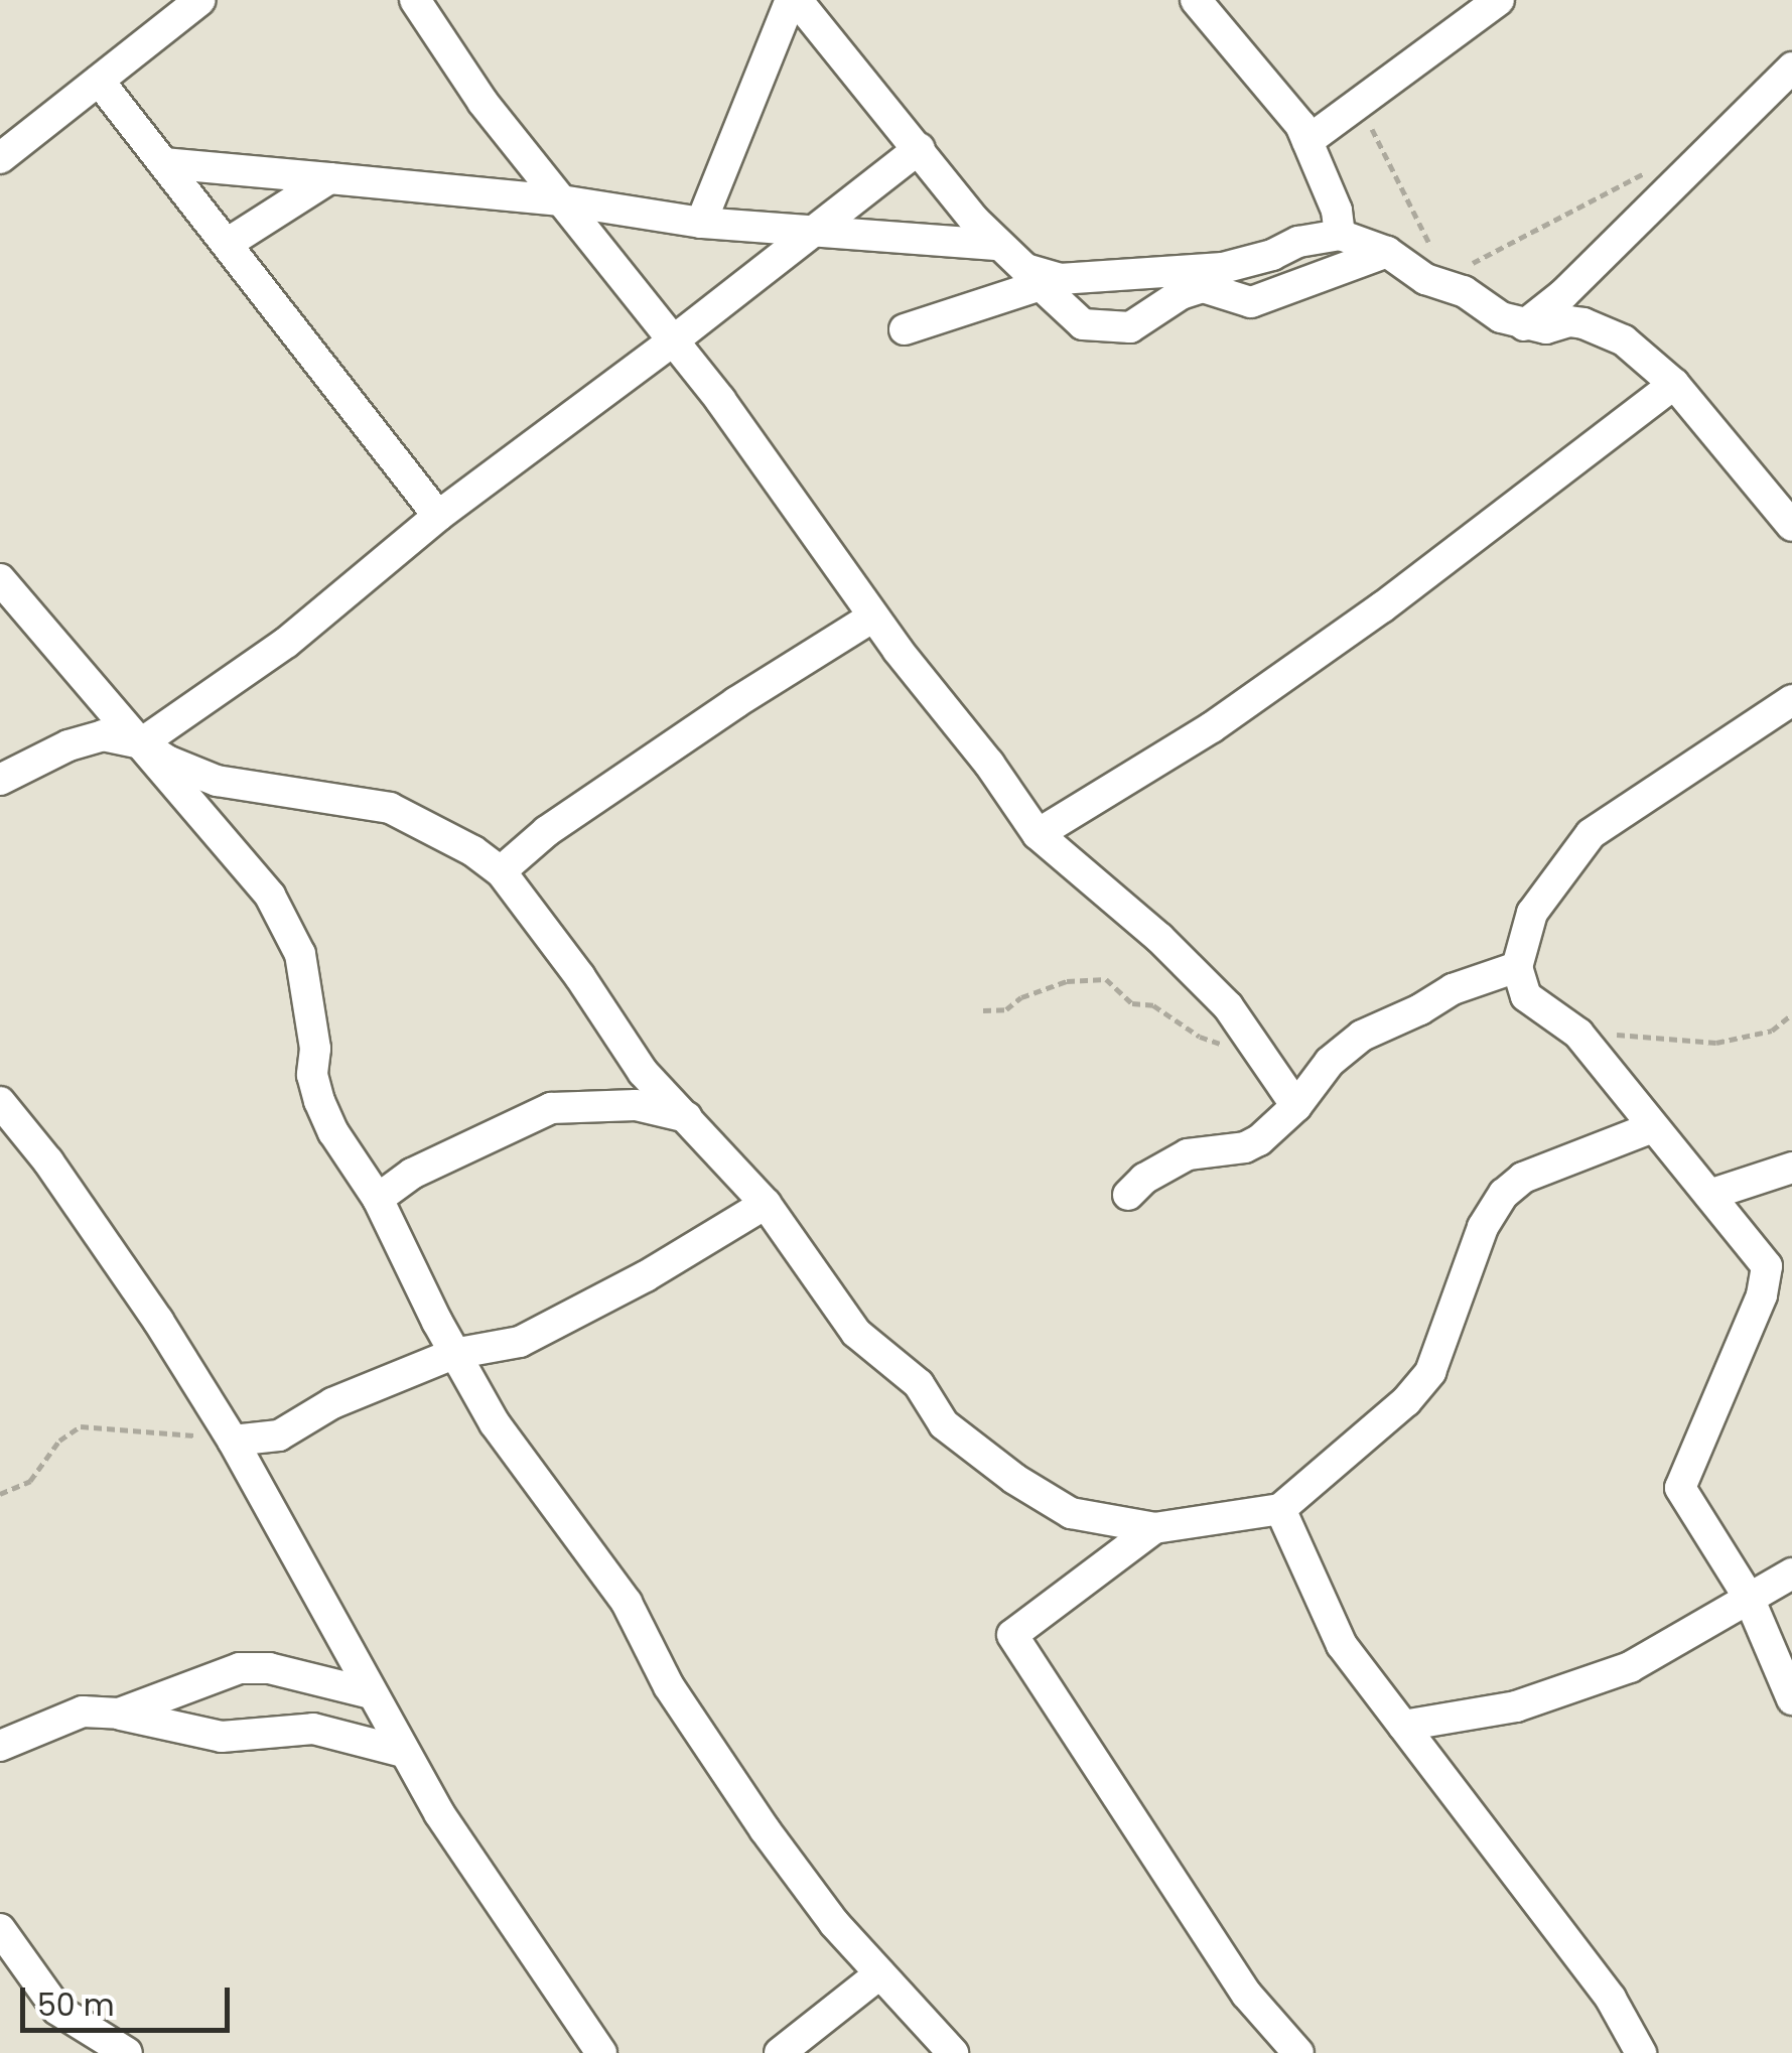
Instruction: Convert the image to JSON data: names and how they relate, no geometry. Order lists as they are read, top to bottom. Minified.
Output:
{"scale_bar":"50 m"}
